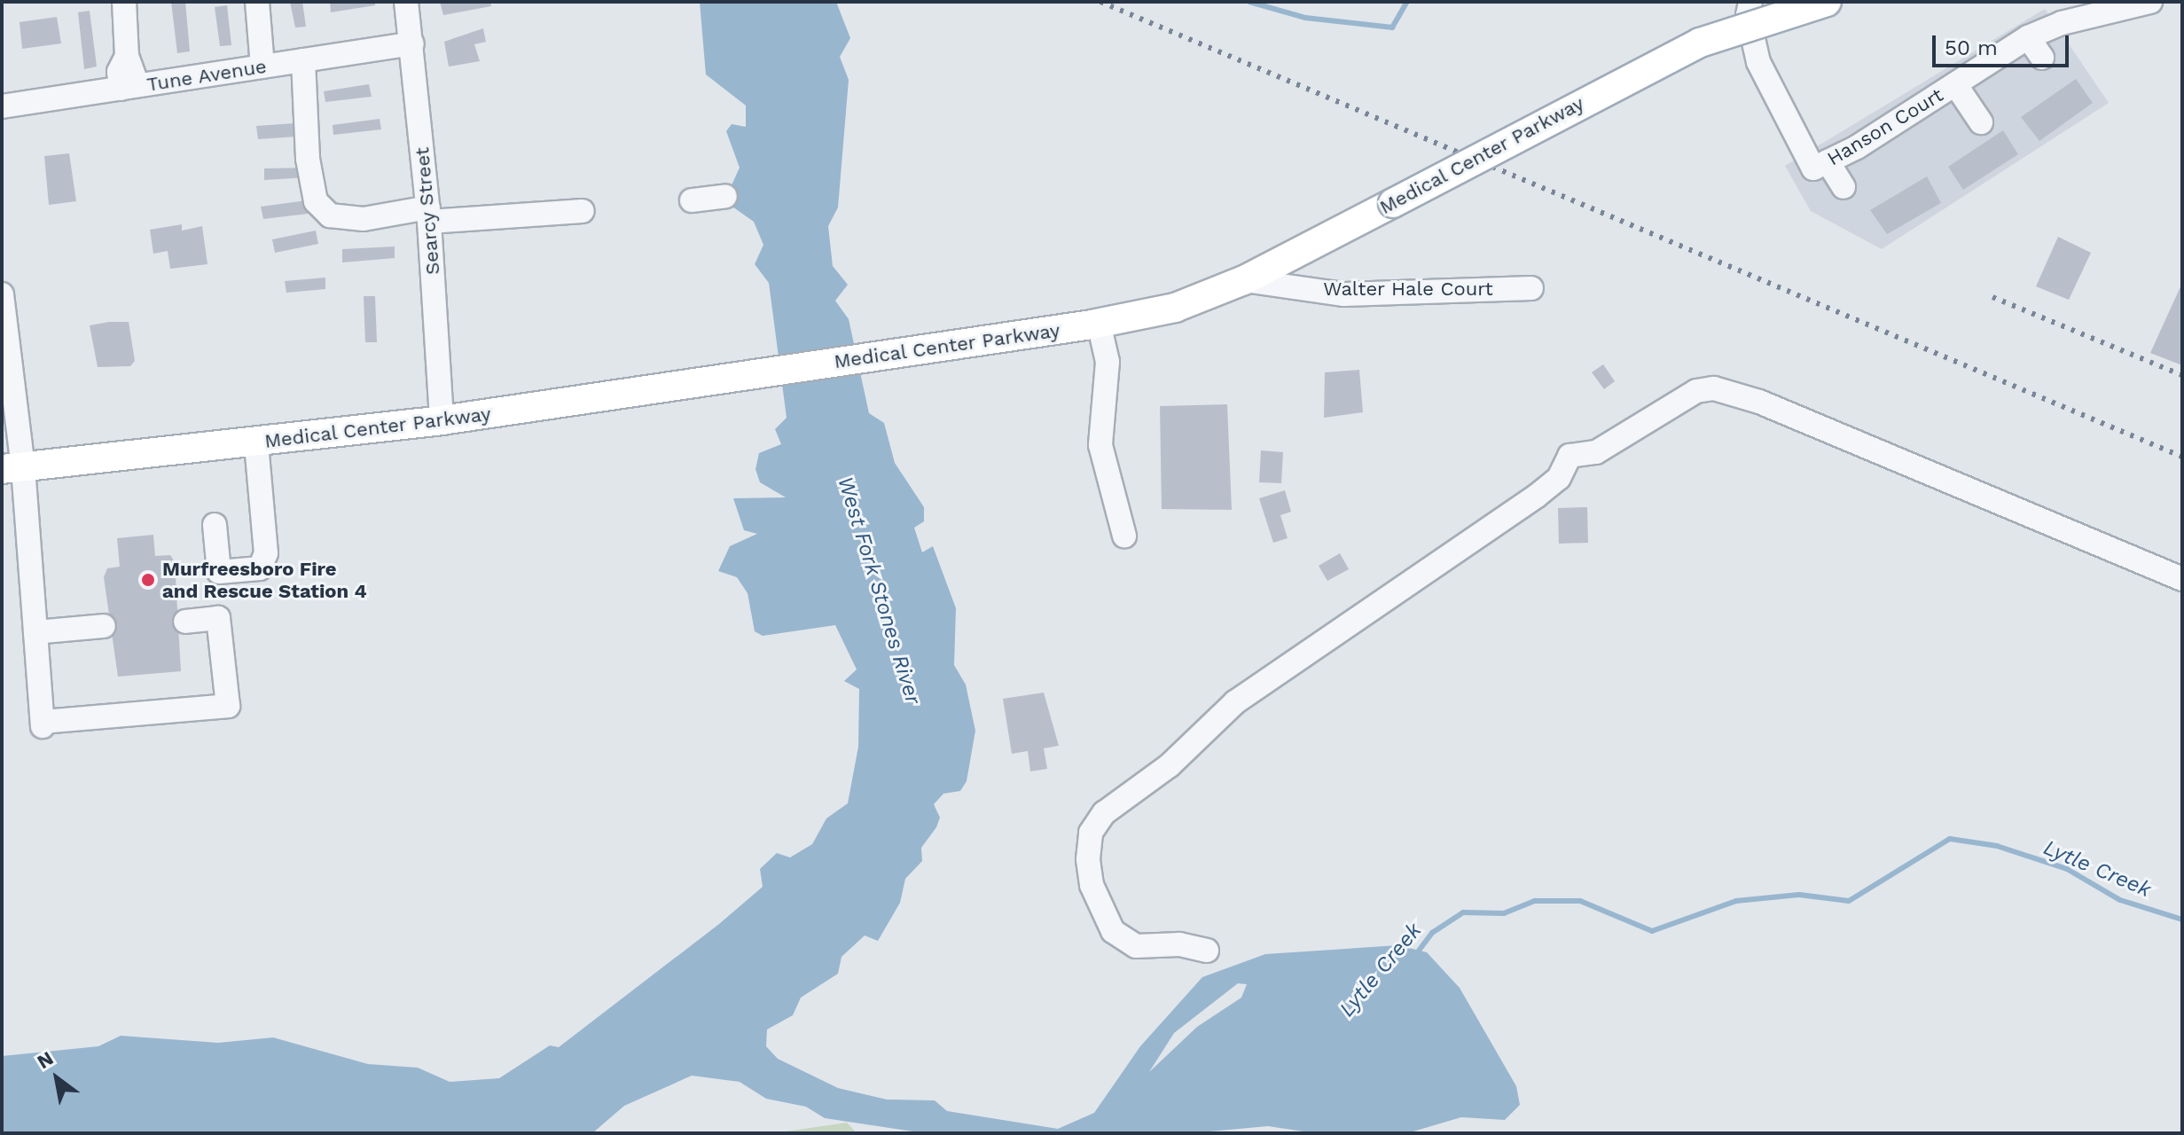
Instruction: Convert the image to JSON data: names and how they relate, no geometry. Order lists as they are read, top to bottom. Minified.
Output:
{"streets":{"main road":["Medical Center Parkway"],"street":["Tune Avenue","Hanson Court","Searcy Street","Walter Hale Court"]},"crossings":[["Tune Avenue","Searcy Street"],["Medical Center Parkway","Searcy Street"],["Medical Center Parkway","Walter Hale Court"]],"water":["West Fork Stones River","Lytle Creek"],"places":["Murfreesboro Fire and Rescue Station 4"],"scale_bar":"50 m","north":"top left"}
